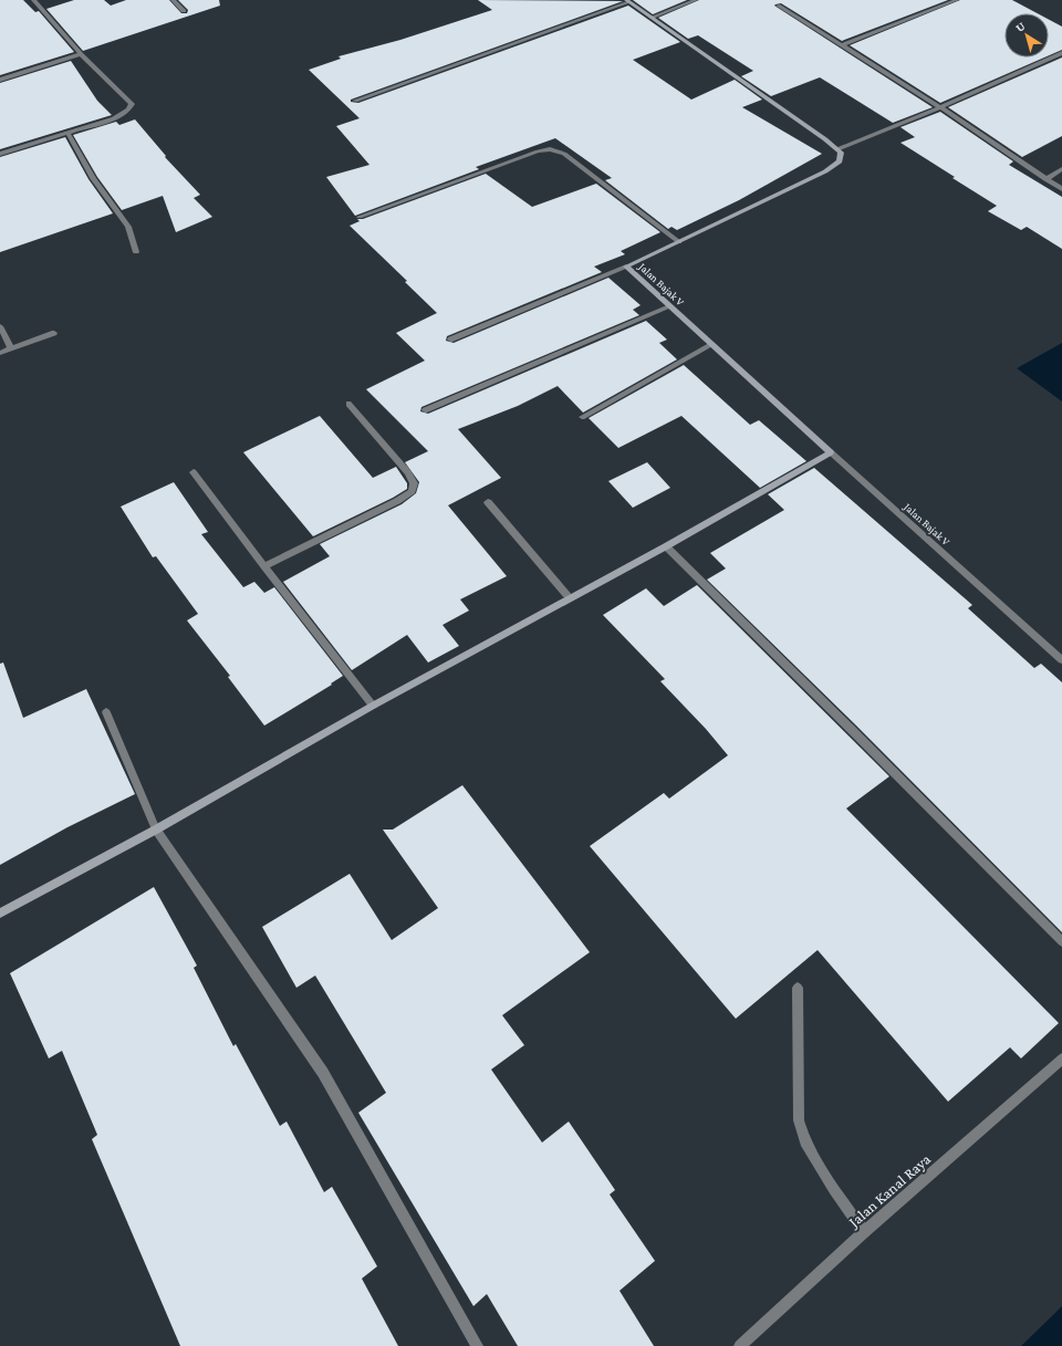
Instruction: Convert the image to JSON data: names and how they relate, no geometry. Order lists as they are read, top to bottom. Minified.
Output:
{"streets":{"street":["Jalan Bajak V","Jalan Kanal Raya"]},"north":"top left"}
